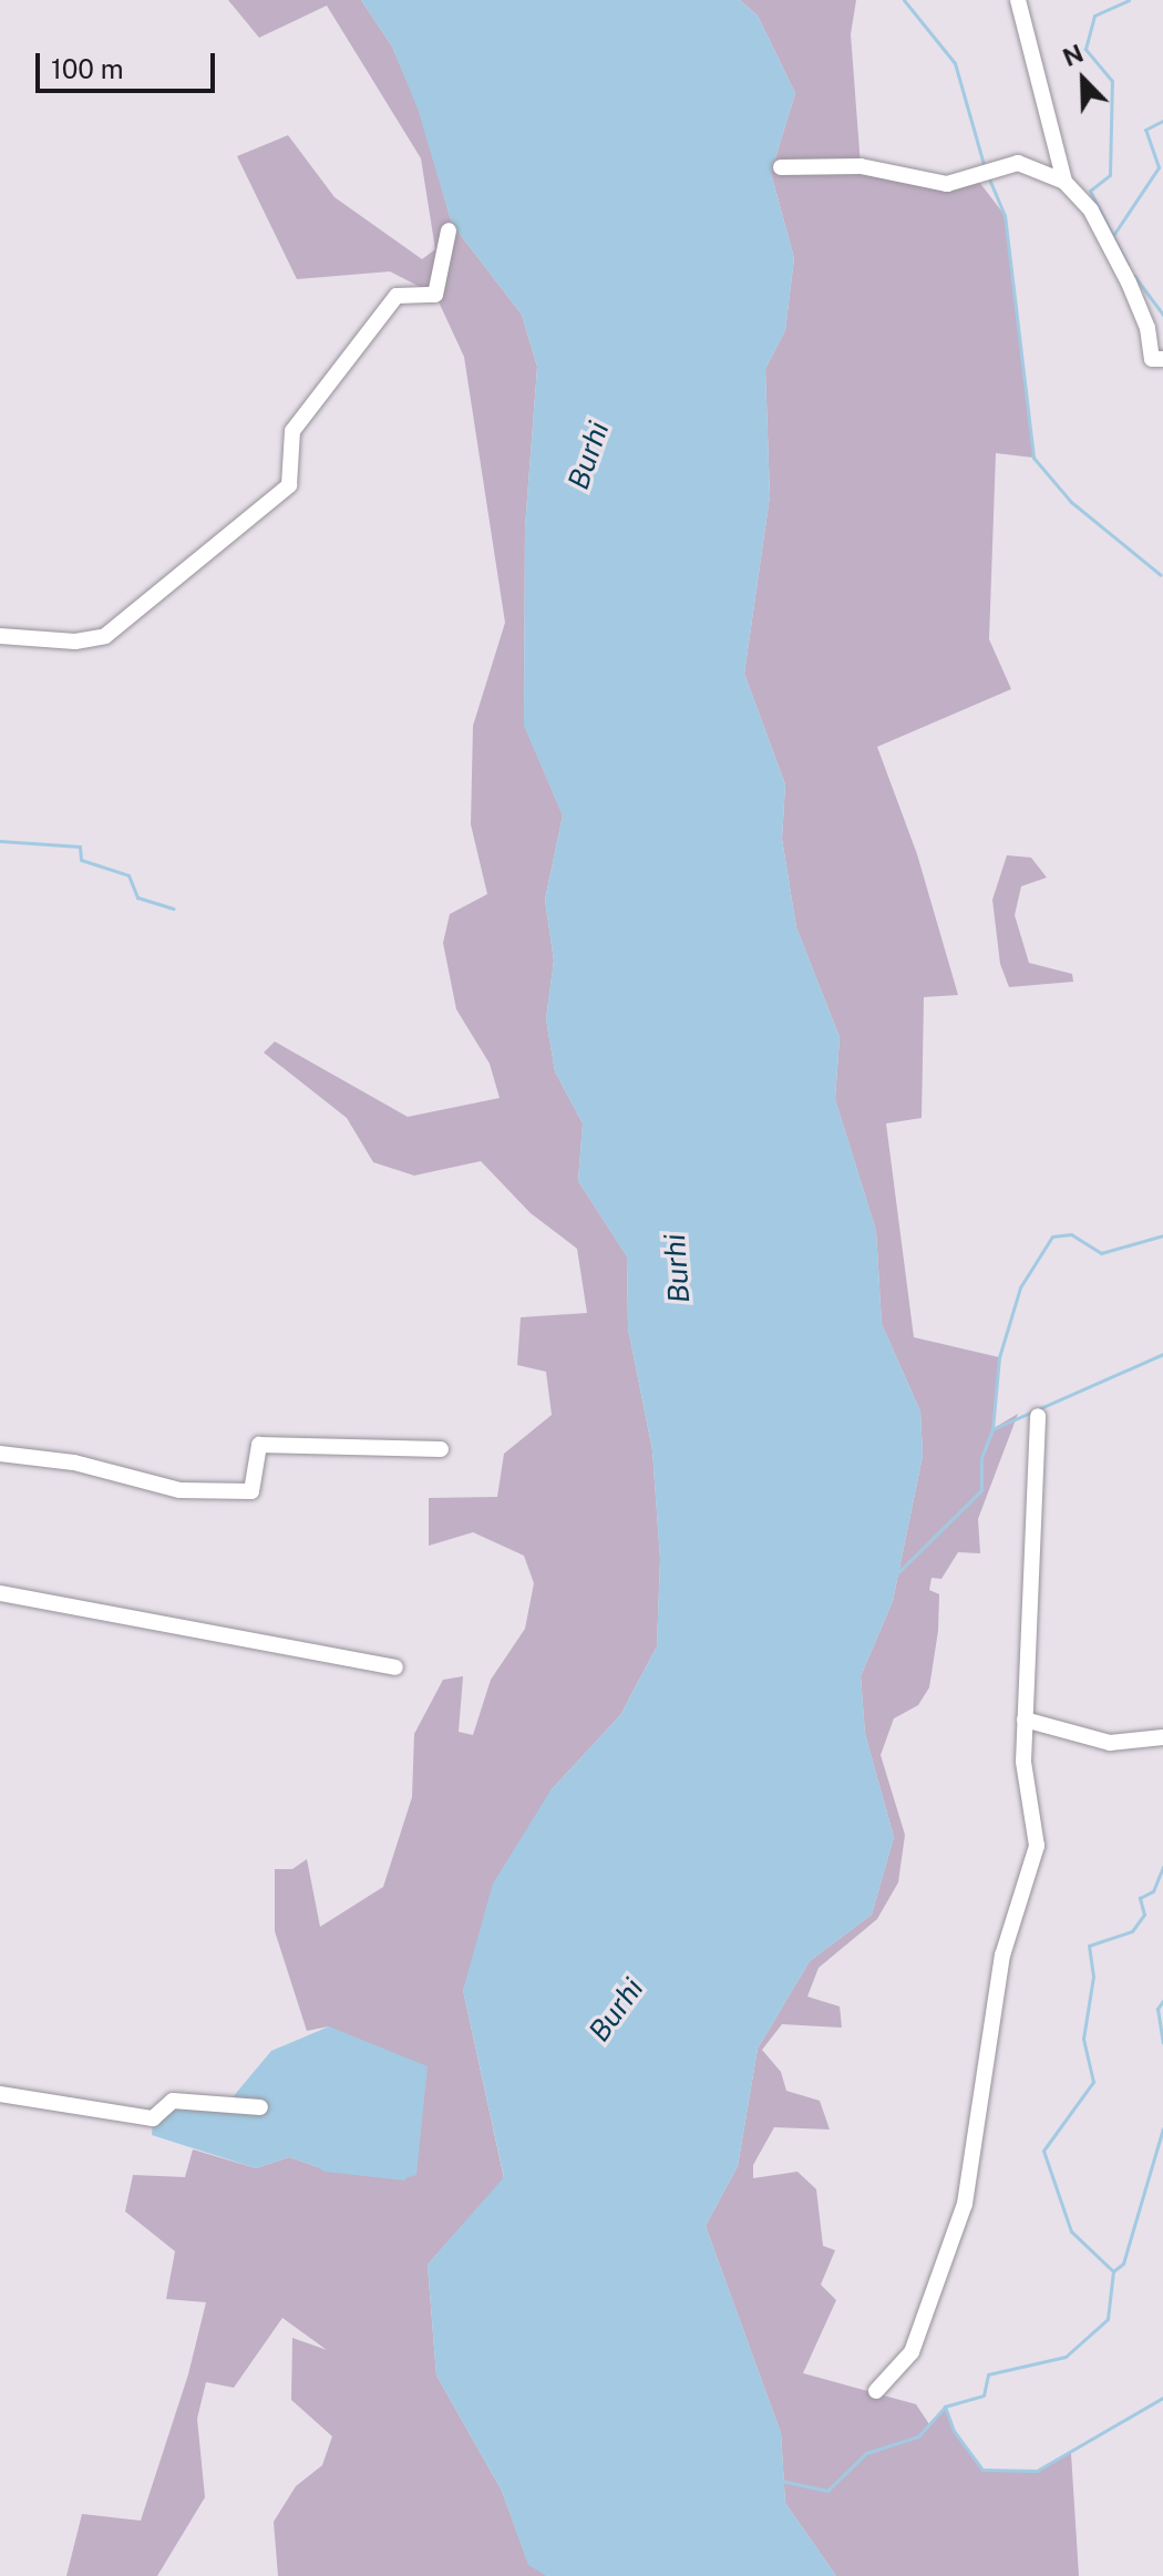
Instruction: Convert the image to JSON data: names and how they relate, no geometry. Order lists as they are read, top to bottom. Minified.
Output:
{"water":["Burhi"],"scale_bar":"100 m","north":"top left"}
